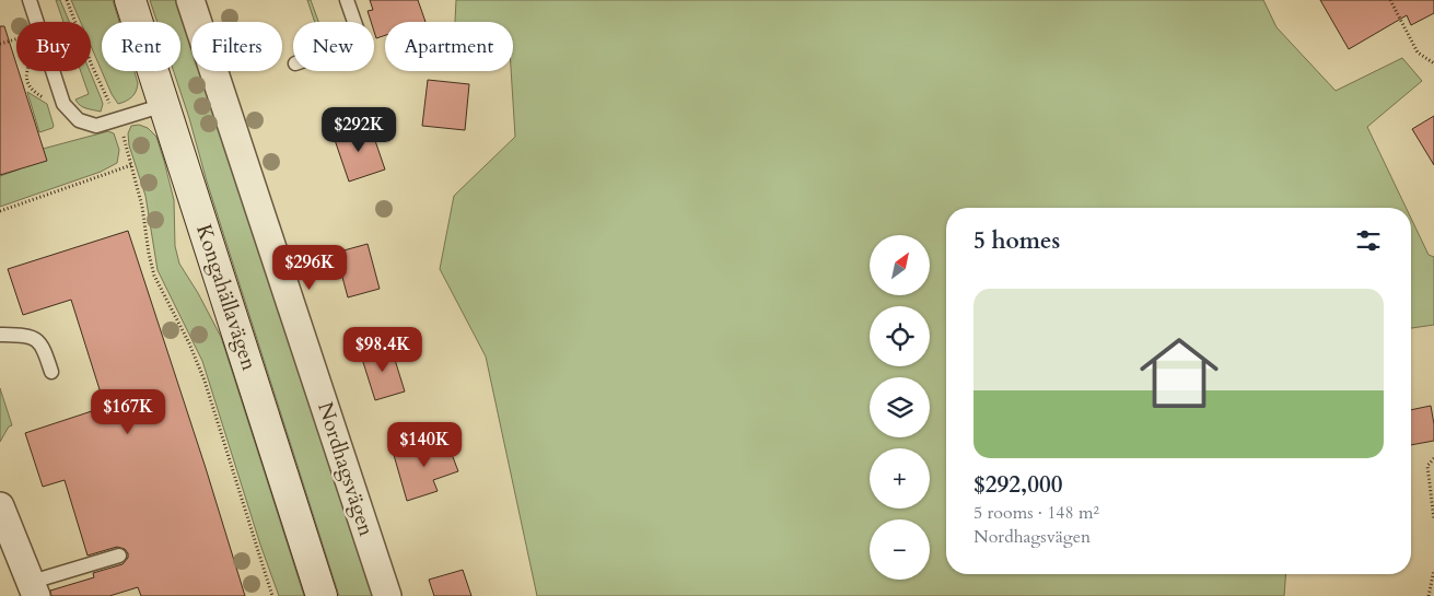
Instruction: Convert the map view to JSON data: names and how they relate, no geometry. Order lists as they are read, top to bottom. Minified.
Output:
{"streets":{"street":["Kongahällavägen","Nordhagsvägen"]},"north":"top right","page":{"chip":["Buy","Rent","Filters","New","Apartment"],"price":["$292K","$296K","$98.4K","$167K","$140K"],"heading":"5 homes","map_buttons":["+","−"],"list":[{"name":"$292,000","note":"5 rooms · 148 m² · Nordhagsvägen"}]}}
